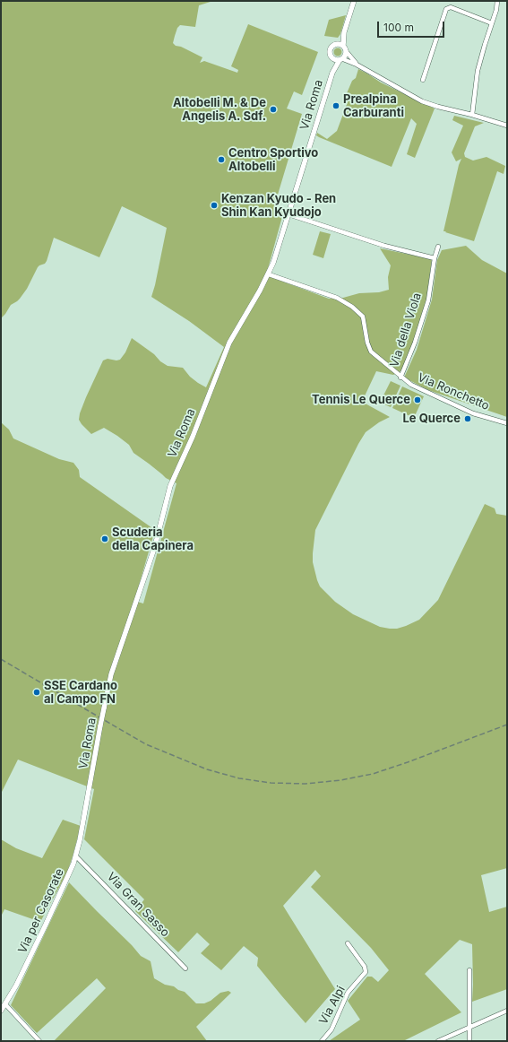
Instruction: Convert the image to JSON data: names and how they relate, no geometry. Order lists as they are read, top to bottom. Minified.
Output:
{"streets":{"street":["Via Roma","Via della Viola","Via Ronchetto","Via Gran Sasso","Via per Casorate","Via Alpi"]},"crossings":[["Via Roma","Via Ronchetto"],["Via Roma","Via per Casorate"],["Via della Viola","Via Ronchetto"],["Via Gran Sasso","Via per Casorate"]],"places":["Prealpina Carburanti","Altobelli M. & De Angelis A. Sdf.","Centro Sportivo Altobelli","Kenzan Kyudo - Ren Shin Kan Kyudojo","Tennis Le Querce","Le Querce","Scuderia della Capinera","SSE Cardano al Campo FN"],"scale_bar":"100 m"}
